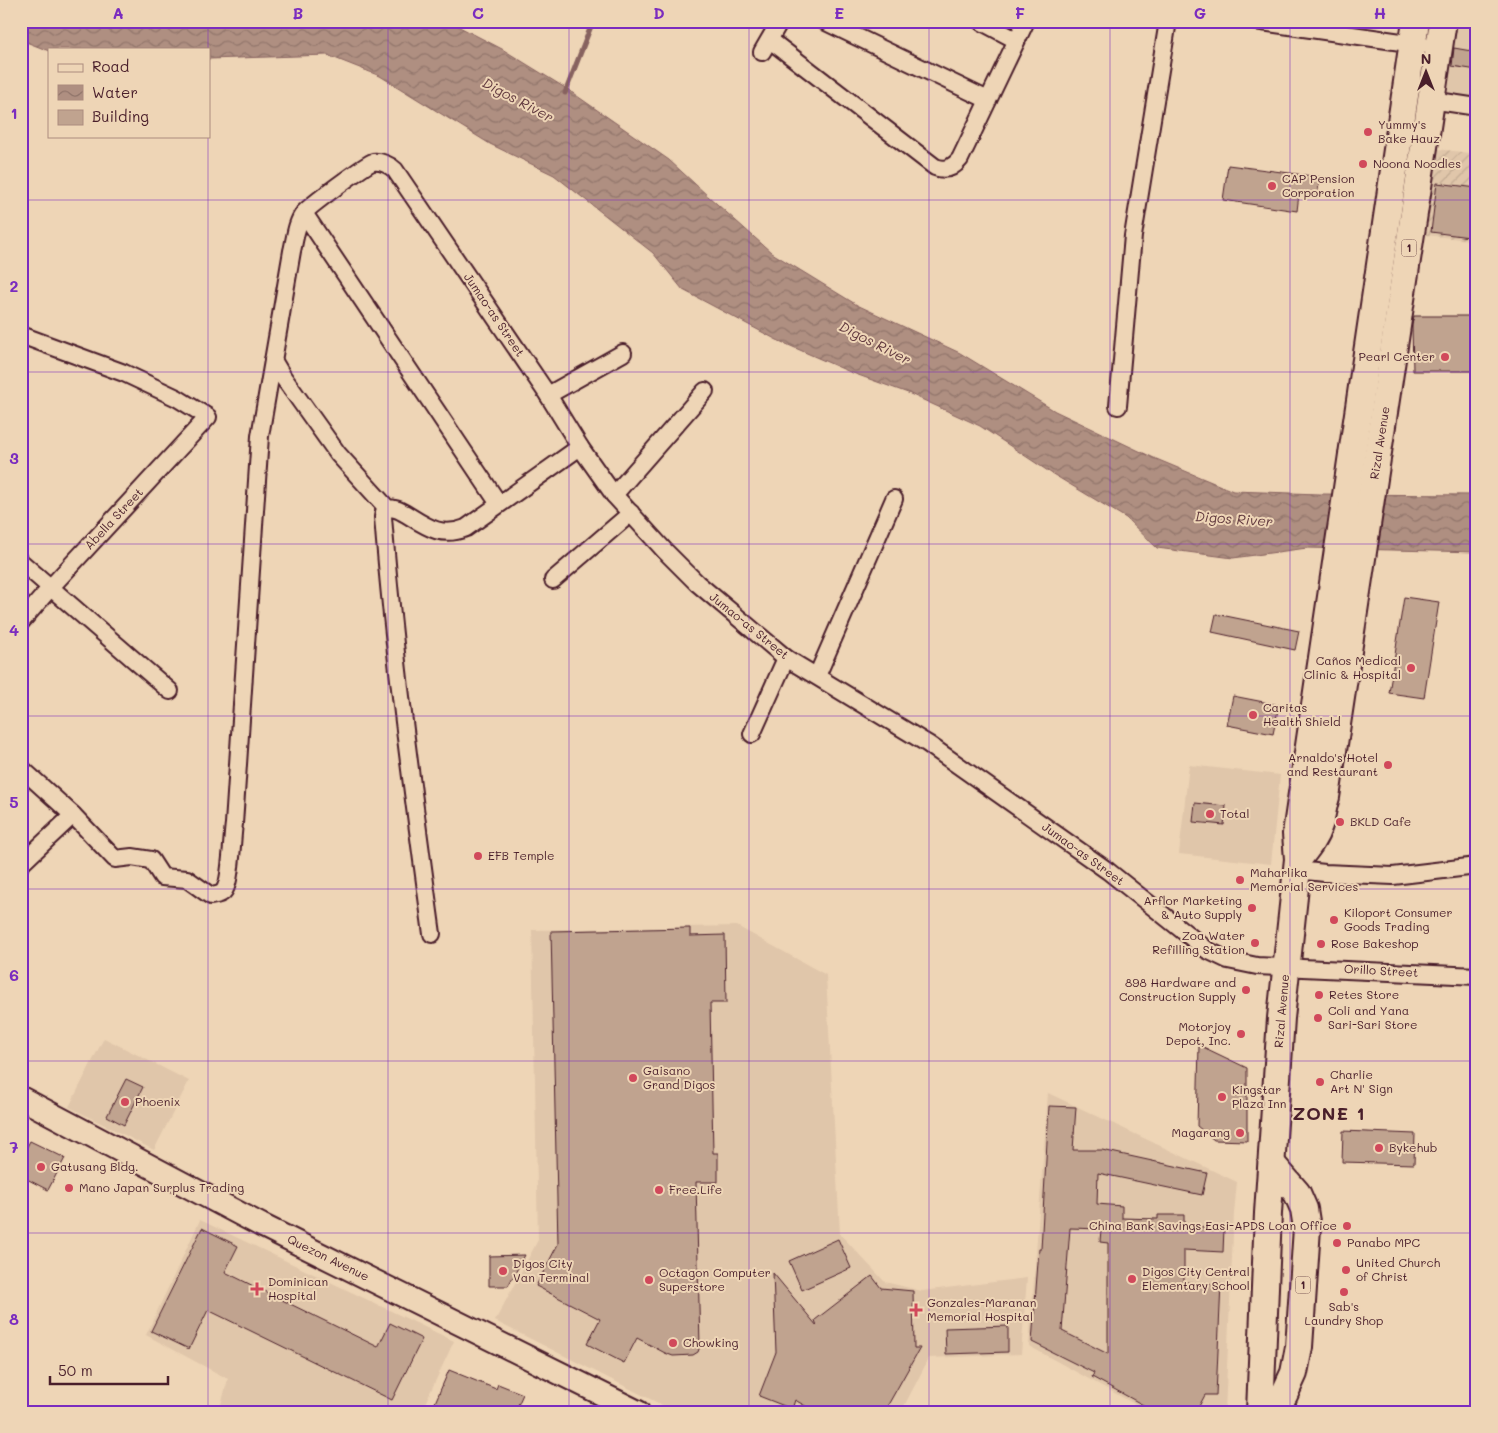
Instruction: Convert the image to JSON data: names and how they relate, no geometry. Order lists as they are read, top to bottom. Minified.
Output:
{"streets":{"main road":["1","Rizal Avenue","Quezon Avenue"],"street":["Jumao-as Street","Abella Street","Orillo Street"]},"crossings":[["1","Rizal Avenue"],["Jumao-as Street","Rizal Avenue"],["Jumao-as Street","Orillo Street"],["Rizal Avenue","Orillo Street"]],"districts":["ZONE 1"],"water":["Digos River"],"places":{"other":["Yummy's Bake Hauz","Noona Noodles","CAP Pension Corporation","Pearl Center","Caños Medical Clinic & Hospital","Caritas Health Shield","Arnaldo's Hotel and Restaurant","Total","BKLD Cafe","EFB Temple","Maharlika Memorial Services","Arflor Marketing & Auto Supply","Kiloport Consumer Goods Trading","Zoa Water Refilling Station","Rose Bakeshop","898 Hardware and Construction Supply","Retes Store","Coli and Yana Sari-Sari Store","Motorjoy Depot, Inc.","Gaisano Grand Digos","Charlie Art N' Sign","Kingstar Plaza Inn","Phoenix","Magarang","Bykehub","Gatusang Bldg.","Mano Japan Surplus Trading","Free.Life","China Bank Savings Easi-APDS Loan Office","Panabo MPC","United Church of Christ","Digos City Van Terminal","Digos City Central Elementary School","Octagon Computer Superstore","Sab's Laundry Shop","Chowking"],"health":["Dominican Hospital","Gonzales-Maranan Memorial Hospital"]},"legend":["Road","Water","Building"],"scale_bar":"50 m","north":"top","grid":{"columns":["A","B","C","D","E","F","G","H"],"rows":["1","2","3","4","5","6","7","8"]}}
